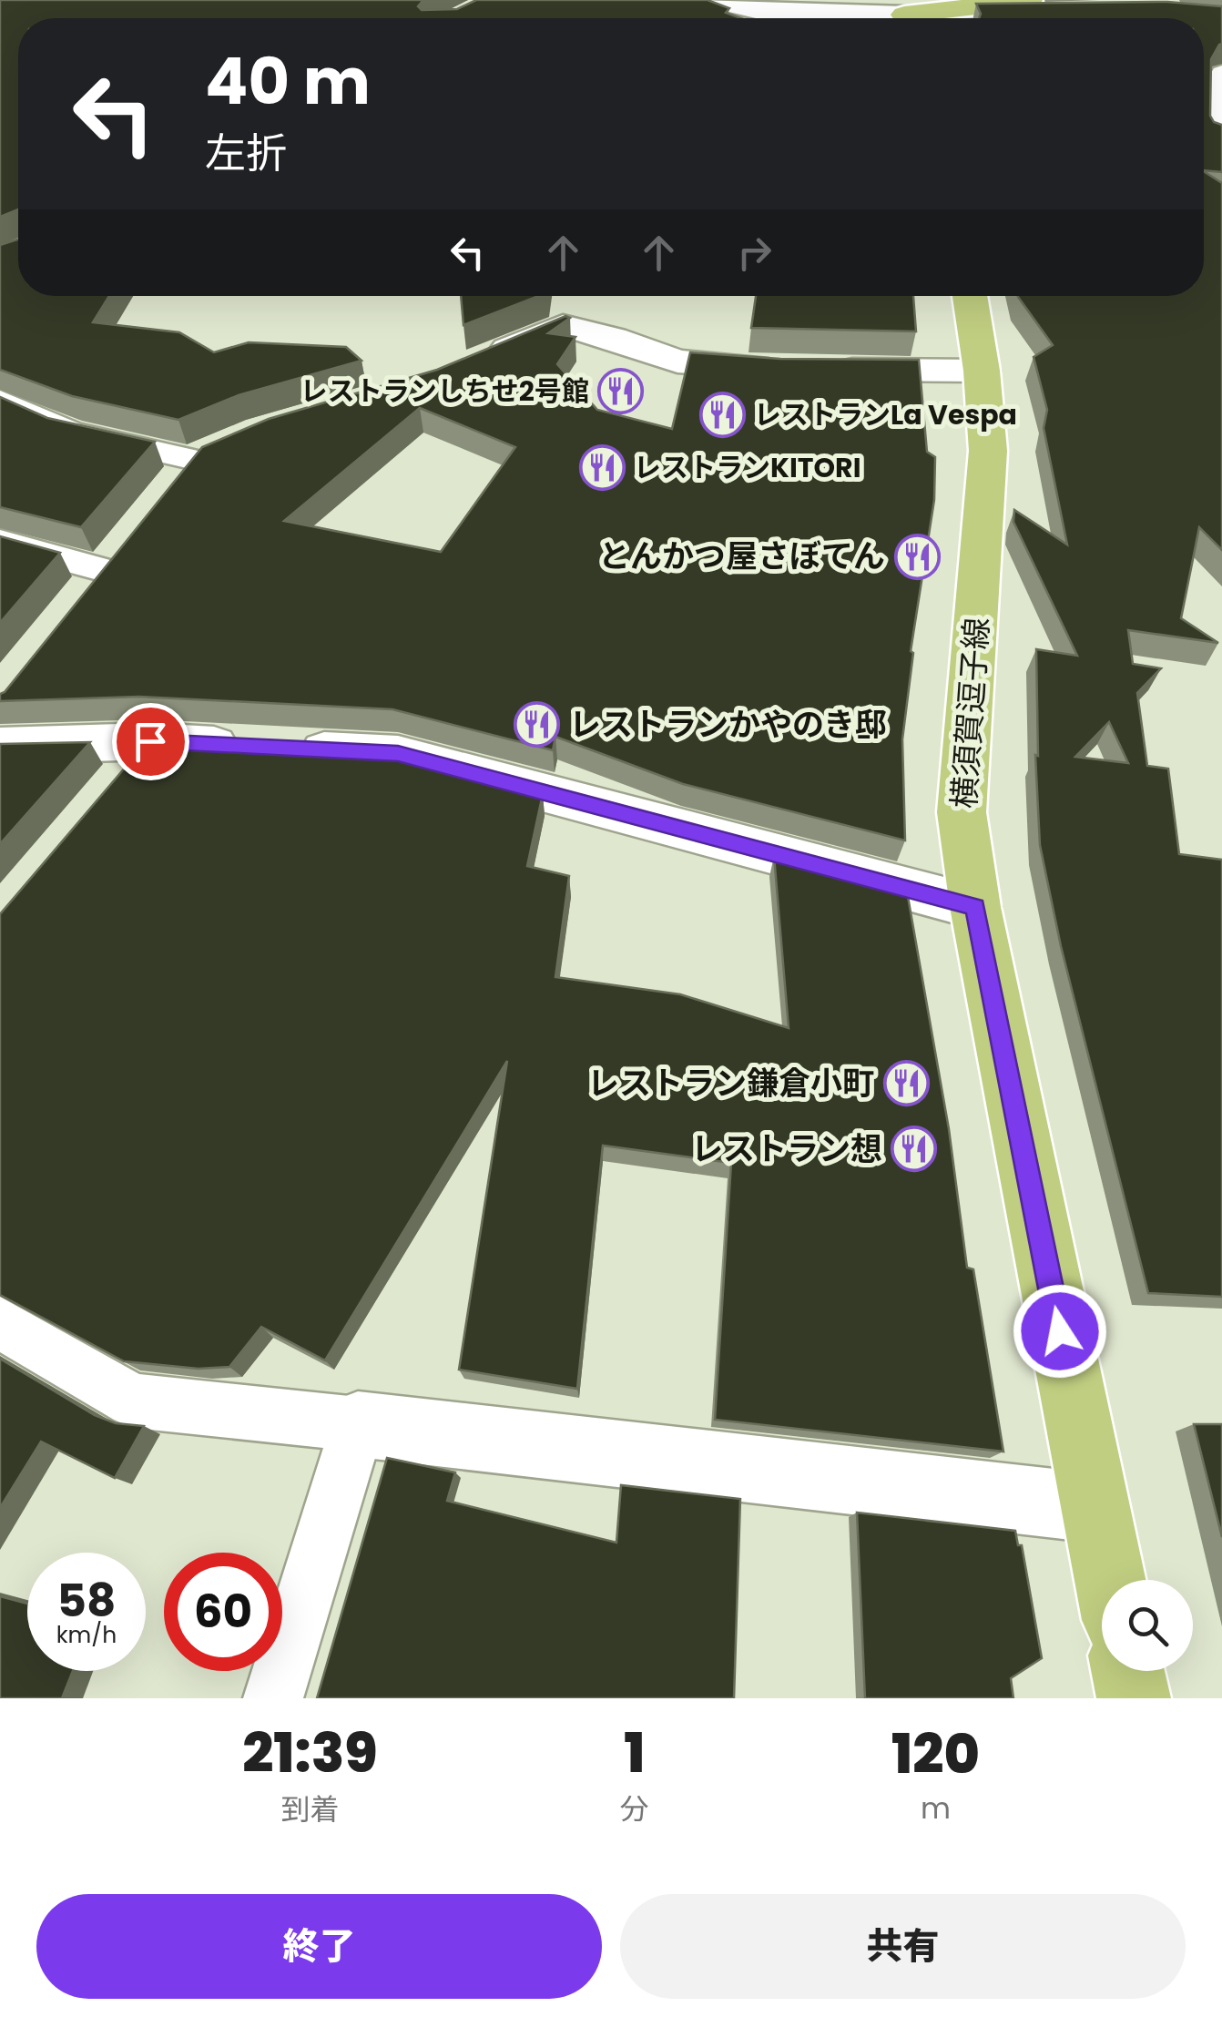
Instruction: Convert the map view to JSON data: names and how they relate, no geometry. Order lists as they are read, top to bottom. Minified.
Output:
{"streets":{"main road":["横須賀逗子線"]},"places":{"restaurant":["レストランしちせ2号館","レストランLa Vespa","レストランKITORI","とんかつ屋さぼてん","レストランかやのき邸","レストラン鎌倉小町","レストラン想"]},"page":{"turn":["40 m","左折"],"speed":"58 km/h","limit":"60","eta":["21:39","到着","1","分","120","m"],"buttons":["終了","共有"]}}
